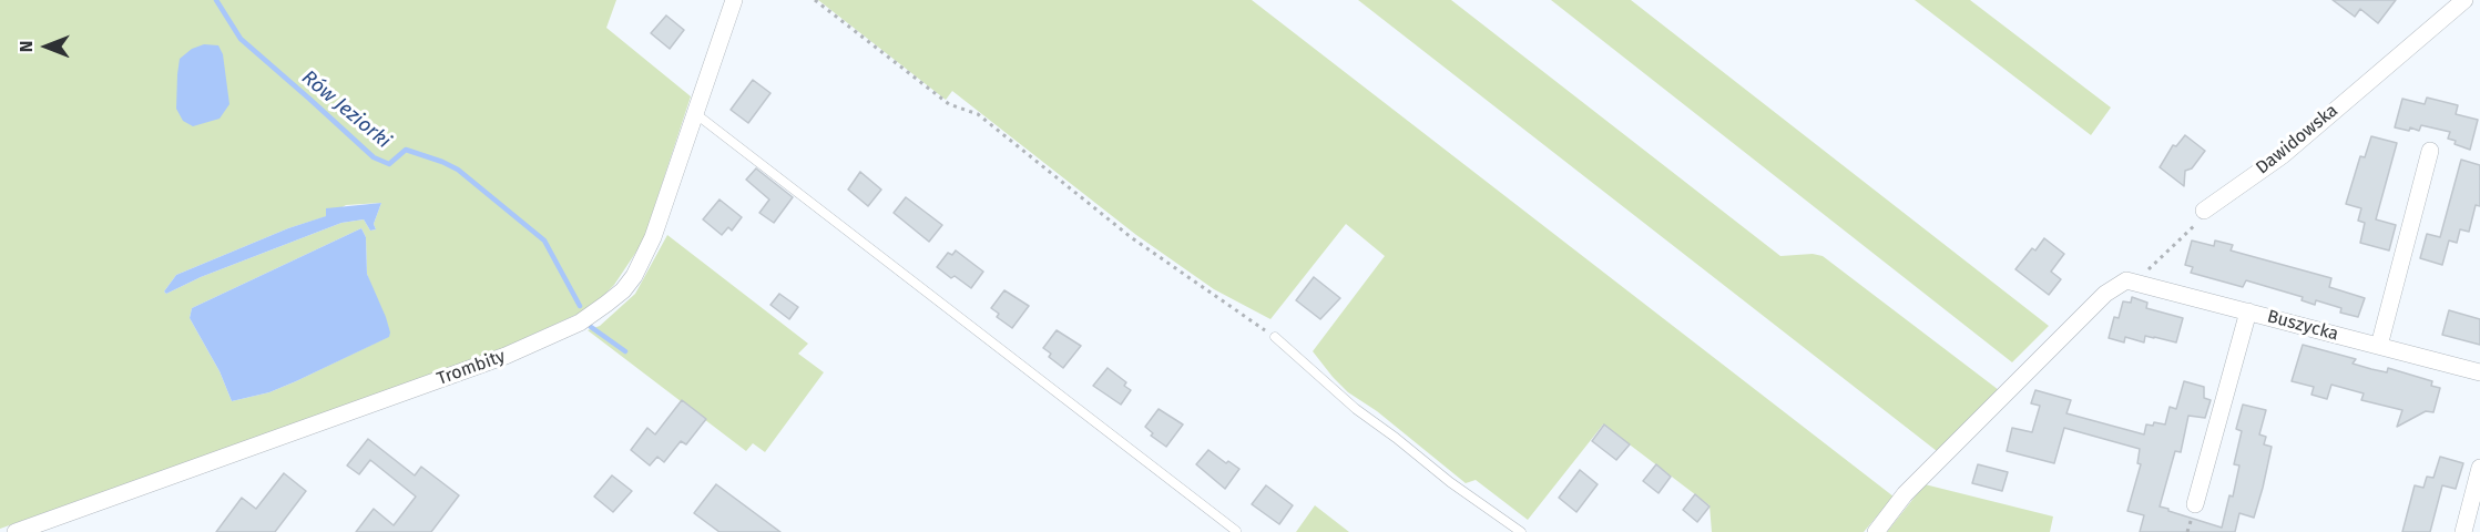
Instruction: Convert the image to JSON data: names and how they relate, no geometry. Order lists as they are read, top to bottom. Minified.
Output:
{"streets":{"street":["Dawidowska","Buszycka","Trombity"]},"water":["Rów Jeziorki"],"north":"left"}
